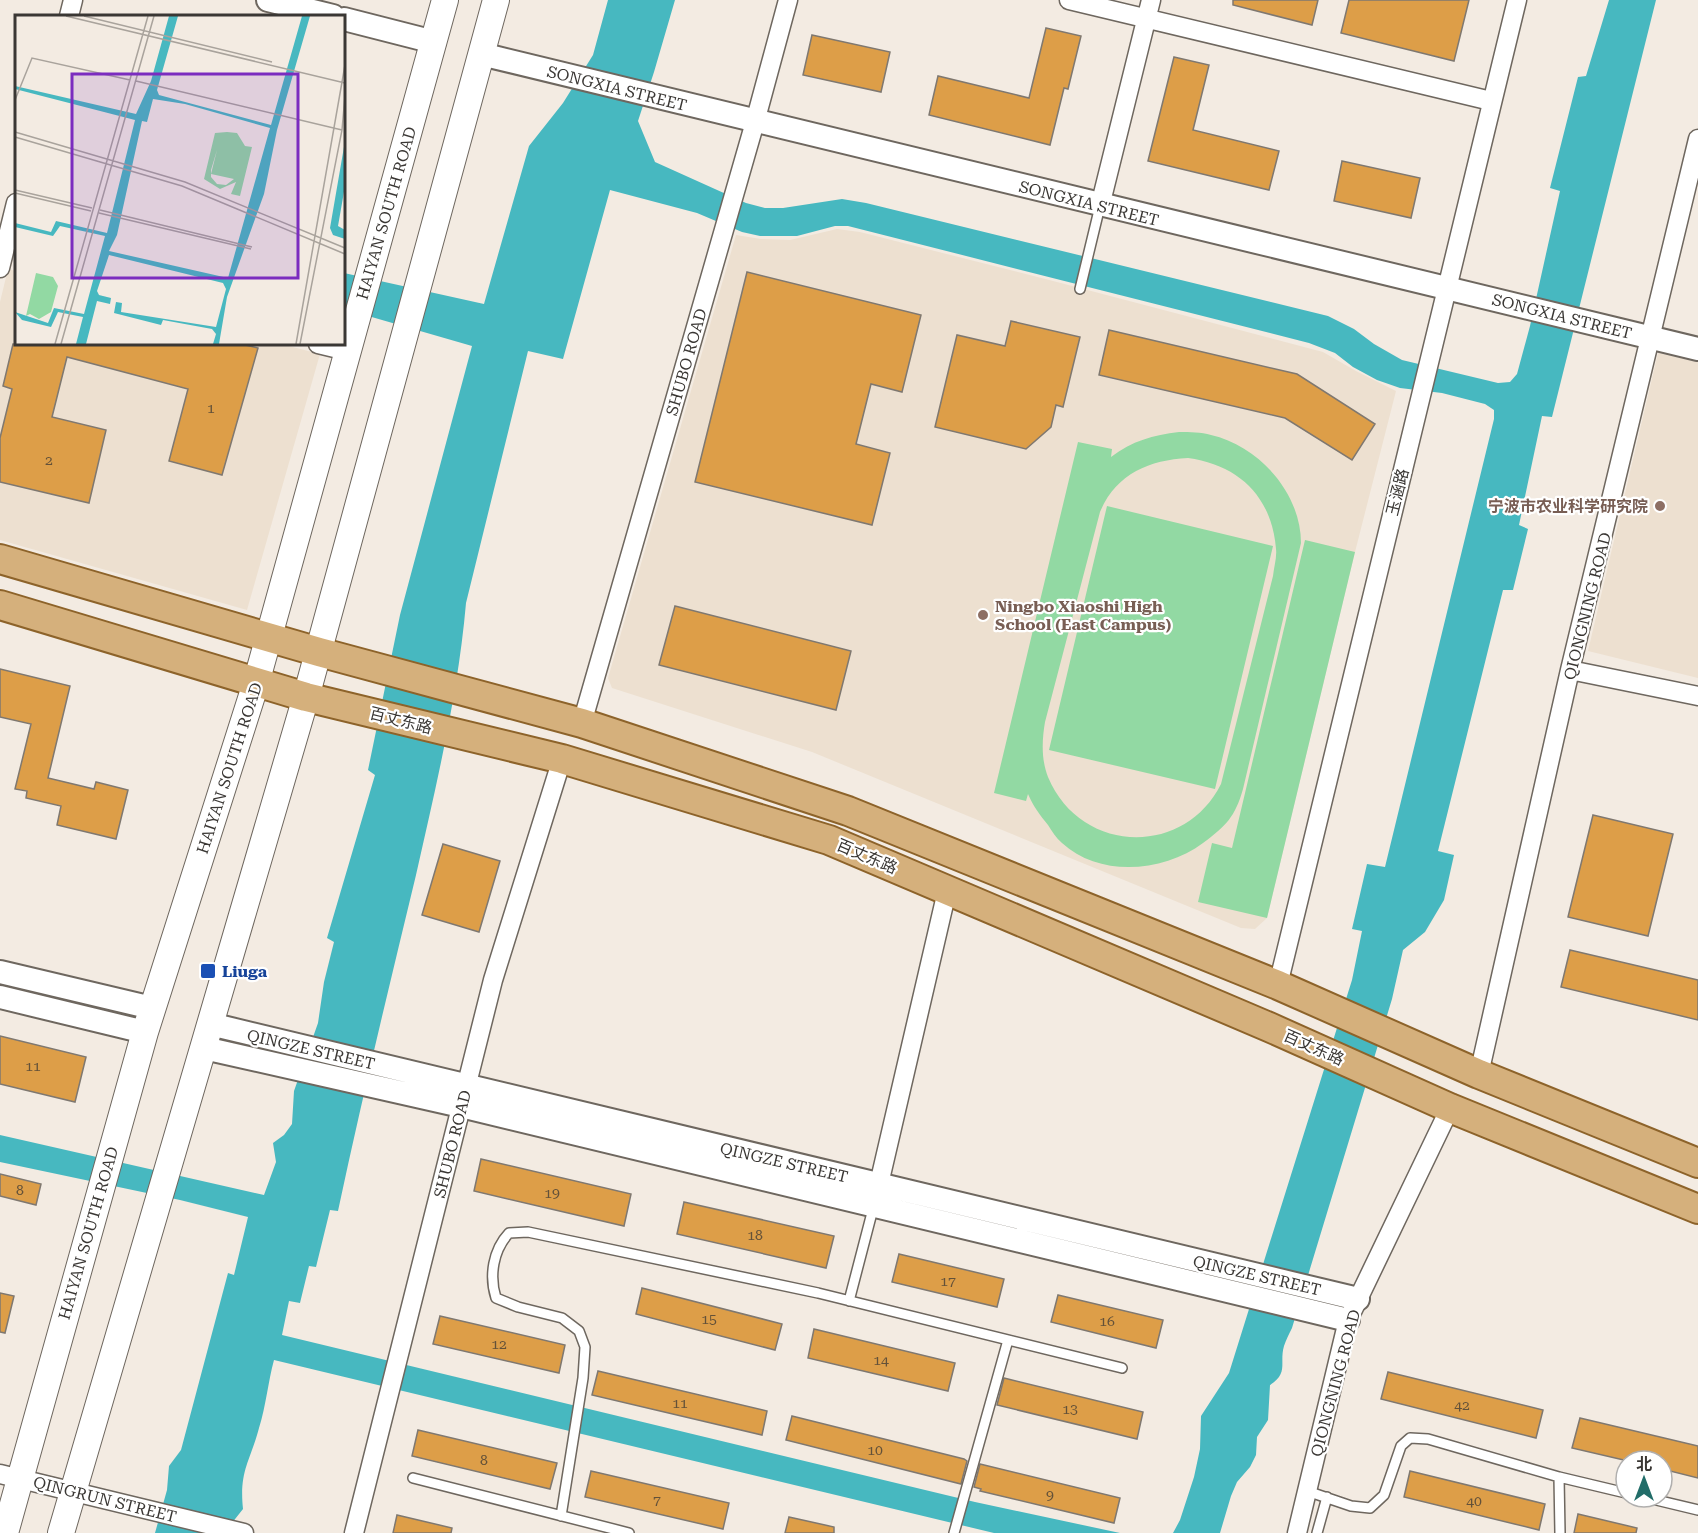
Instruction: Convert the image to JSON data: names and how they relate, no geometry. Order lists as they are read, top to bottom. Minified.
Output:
{"streets":{"main road":["HAIYAN SOUTH ROAD","百丈东路"],"street":["SONGXIA STREET","SHUBO ROAD","玉涵路","QIONGNING ROAD","QINGZE STREET","QINGRUN STREET"]},"crossings":[["SONGXIA STREET","SHUBO ROAD"],["SONGXIA STREET","玉涵路"],["SONGXIA STREET","QIONGNING ROAD"],["HAIYAN SOUTH ROAD","百丈东路"],["HAIYAN SOUTH ROAD","QINGRUN STREET"],["SHUBO ROAD","百丈东路"],["SHUBO ROAD","QINGZE STREET"],["QIONGNING ROAD","百丈东路"],["QIONGNING ROAD","QINGZE STREET"]],"places":{"other":["宁波市农业科学研究院","Ningbo Xiaoshi High School (East Campus)"],"transit":["Liuga"]},"house_numbers":["1","2","11","8","19","18","17","15","16","12","14","11","42","13","10","8","9","7","40"],"north":"top"}
